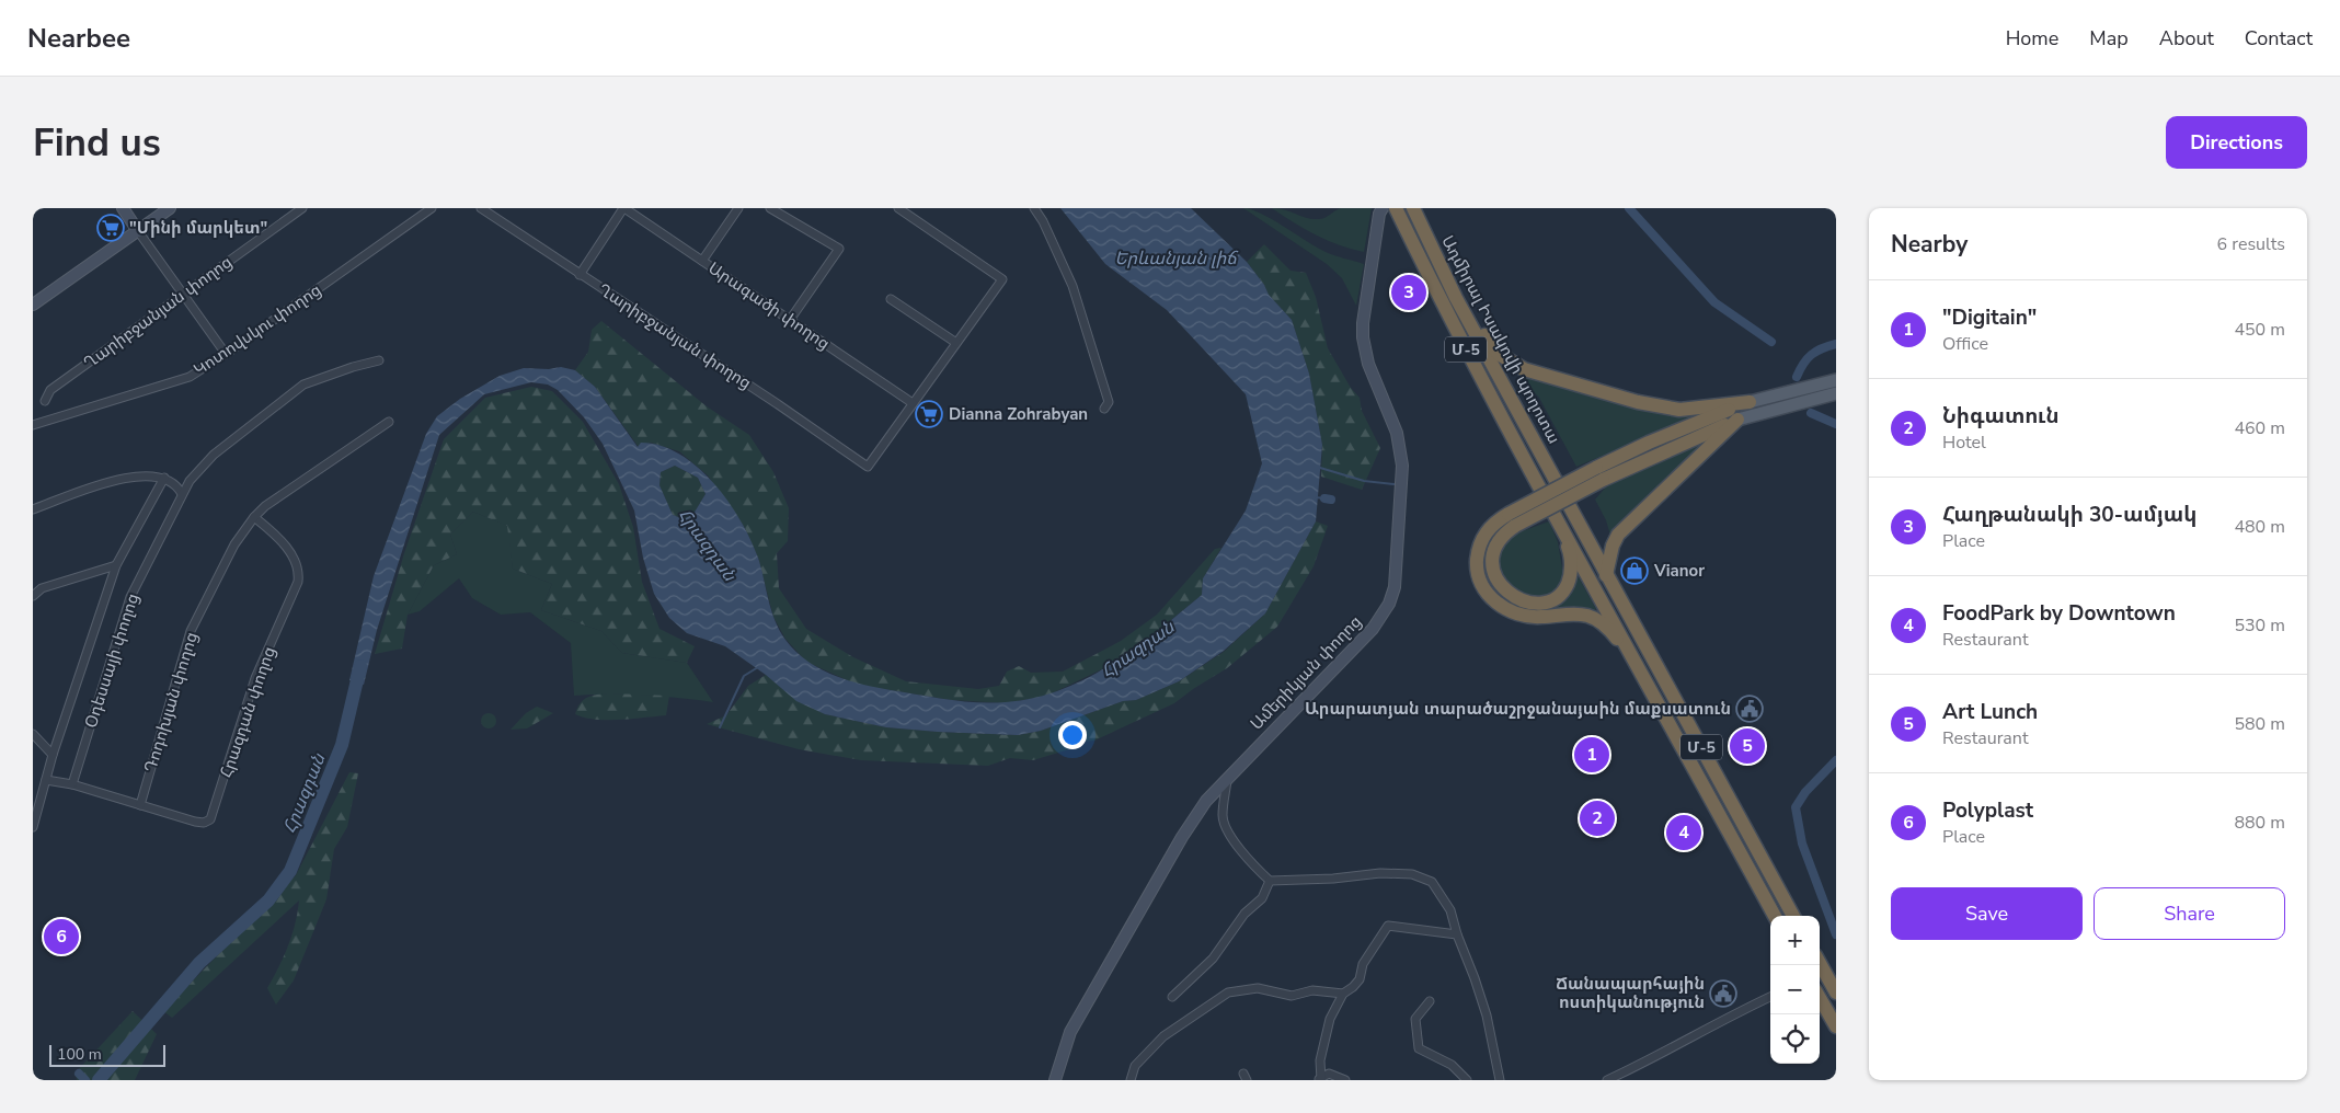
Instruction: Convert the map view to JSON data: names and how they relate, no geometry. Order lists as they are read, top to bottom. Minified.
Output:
{"streets":{"highway":["Ադմիրալ Իսակովի պողոտա","Մ-5"],"street":["Արագածի փողոց","Ղարիբջանյան փողոց","Կոտովսկու փողոց","Օդեսսայի փողոց","Ամերիկյան փողոց","Դոդոխյան փողոց","Հրազդան փողոց"]},"crossings":[["Արագածի փողոց","Ղարիբջանյան փողոց"],["Դոդոխյան փողոց","Հրազդան փողոց"]],"water":["Երևանյան լիճ","Հրազդան"],"places":{"supermarket":["\"Մինի մարկետ\"","Dianna Zohrabyan"],"shop":["Vianor"],"public building":["Արարատյան տարածաշրջանայաին մաքսատուն","Ճանապարհային ոստիկանություն"]},"scale_bar":"100 m","page":{"header":"Nearbee","nav":["Home","Map","About","Contact"],"buttons":["Directions",["Save","Share"]],"title":"Find us","heading":["Nearby","6 results"],"pins":["3","5","1","2","4","6"],"list":[{"mark":"1","name":"\"Digitain\"","note":"Office","value":"450 m"},{"mark":"2","name":"Նիգատուն","note":"Hotel","value":"460 m"},{"mark":"3","name":"Հաղթանակի 30-ամյակ","note":"Place","value":"480 m"},{"mark":"4","name":"FoodPark by Downtown","note":"Restaurant","value":"530 m"},{"mark":"5","name":"Art Lunch","note":"Restaurant","value":"580 m"},{"mark":"6","name":"Polyplast","note":"Place","value":"880 m"}],"map_buttons":["+","−"],"scale":"100 m"}}
